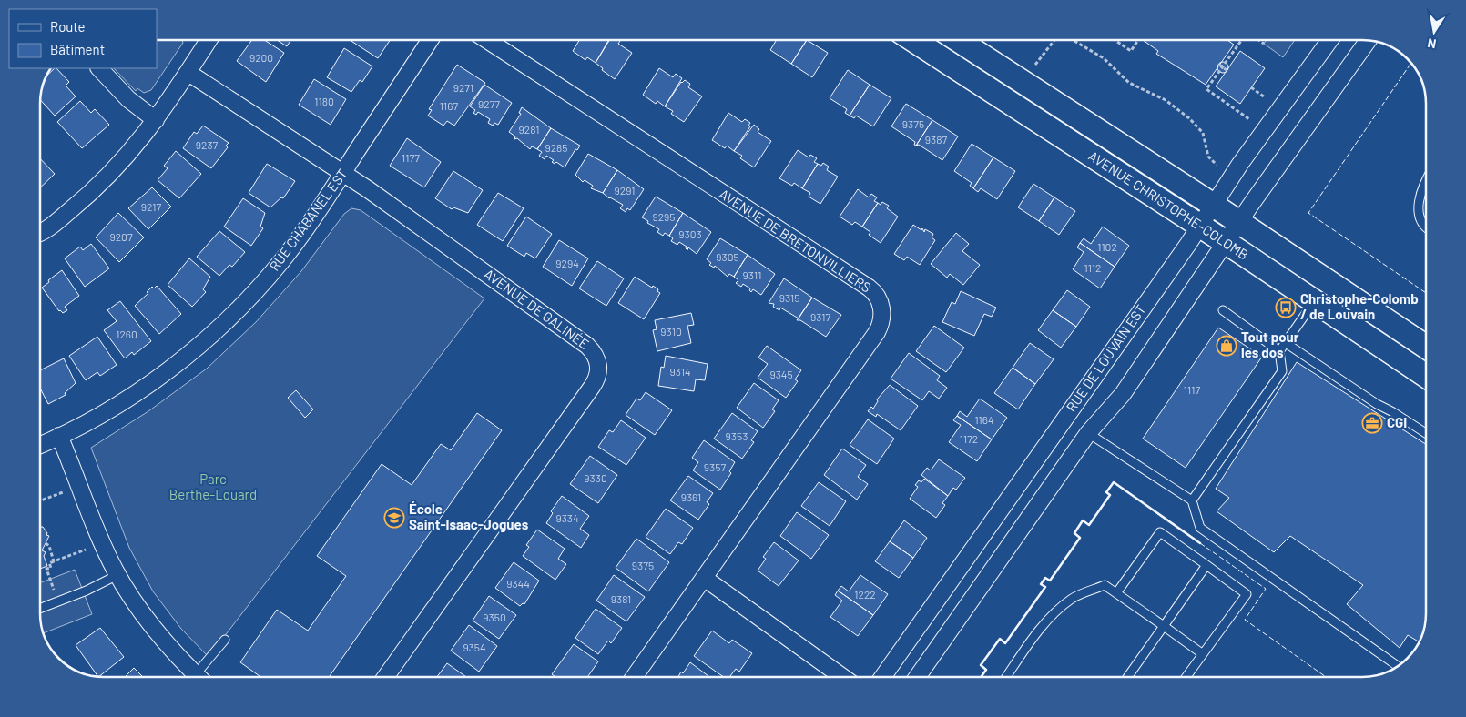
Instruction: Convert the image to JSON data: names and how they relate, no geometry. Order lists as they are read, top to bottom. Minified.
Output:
{"streets":{"main road":["AVENUE CHRISTOPHE-COLOMB"],"street":["RUE CHABANEL EST","AVENUE DE BRETONVILLIERS","AVENUE DE GALINÉE","RUE DE LOUVAIN EST"]},"crossings":[["AVENUE CHRISTOPHE-COLOMB","RUE DE LOUVAIN EST"],["RUE CHABANEL EST","AVENUE DE GALINÉE"]],"parks":["Parc Berthe-Louard"],"places":{"bus stop":["Christophe-Colomb / de Louvain"],"shop":["Tout pour les dos"],"office":["CGI"],"school or university":["École Saint-Isaac-Jogues"]},"house_numbers":["9200","9271","1180","9277","1167","9375","9281","9387","9237","9285","1177","9291","9217","9295","9303","9207","1102","9305","9294","1112","9311","9315","9317","9310","1260","9314","9345","1117","1164","9353","1172","9357","9330","9361","9334","9375","9344","1222","9381","9350","9354"],"legend":["Route","Bâtiment"],"north":"bottom"}
